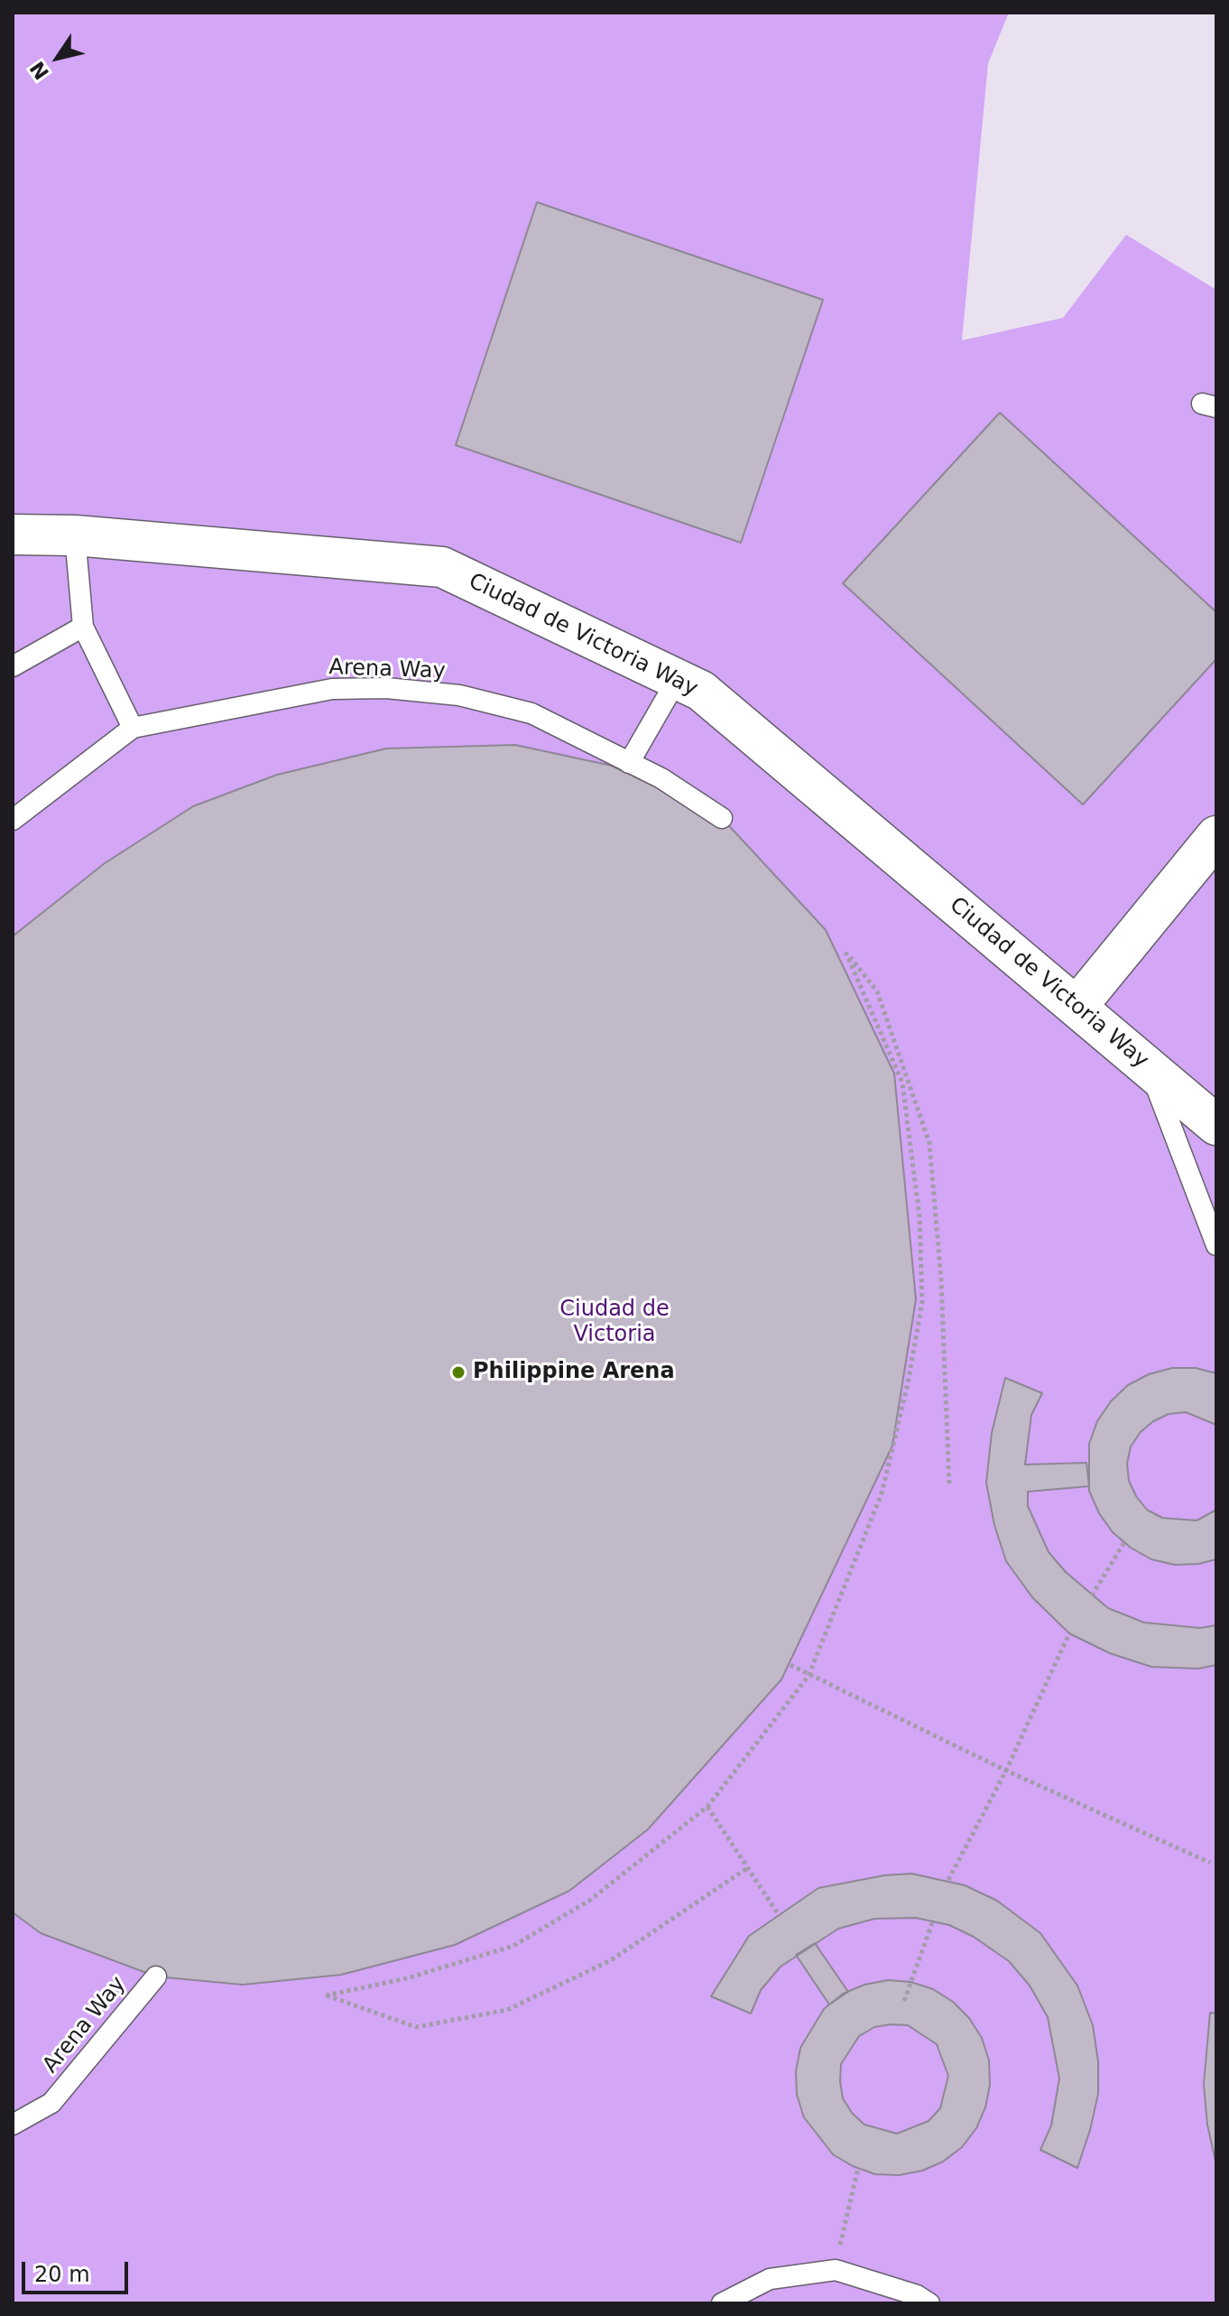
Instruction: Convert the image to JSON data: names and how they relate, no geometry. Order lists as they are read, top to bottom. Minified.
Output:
{"streets":{"street":["Ciudad de Victoria Way"],"lane":["Arena Way"]},"parks":["Ciudad de Victoria"],"places":["Philippine Arena"],"scale_bar":"20 m","north":"bottom left"}
